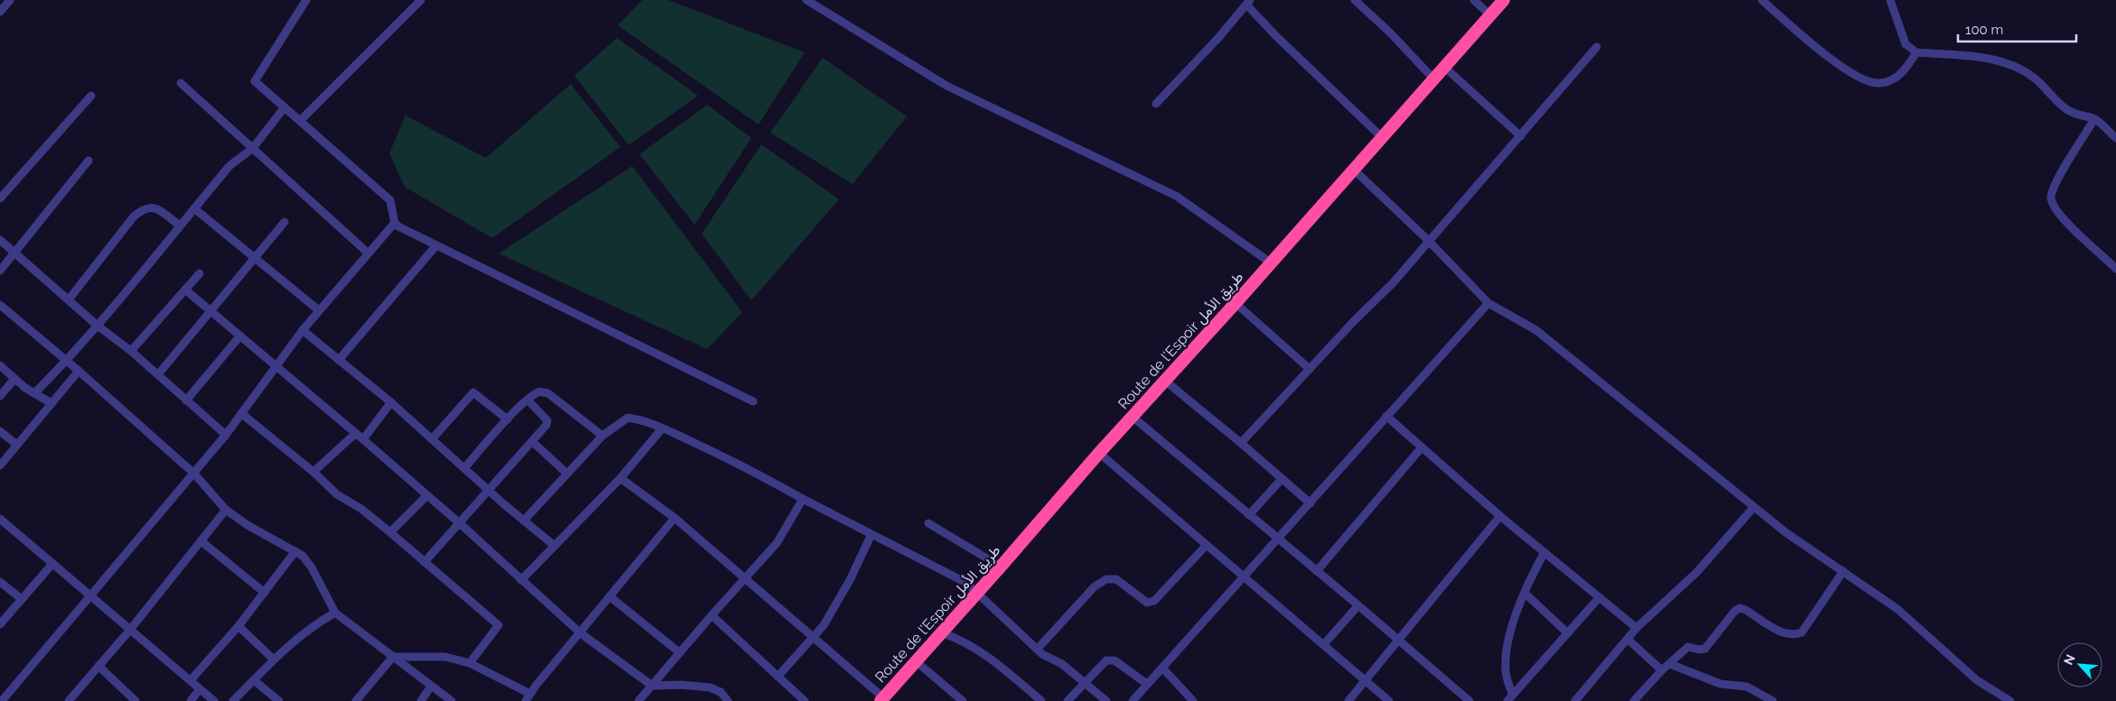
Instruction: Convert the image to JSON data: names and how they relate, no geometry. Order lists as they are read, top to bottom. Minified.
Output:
{"streets":{"highway":["Route de l’Espoir طريق الأمل"]},"scale_bar":"100 m","north":"top left"}
